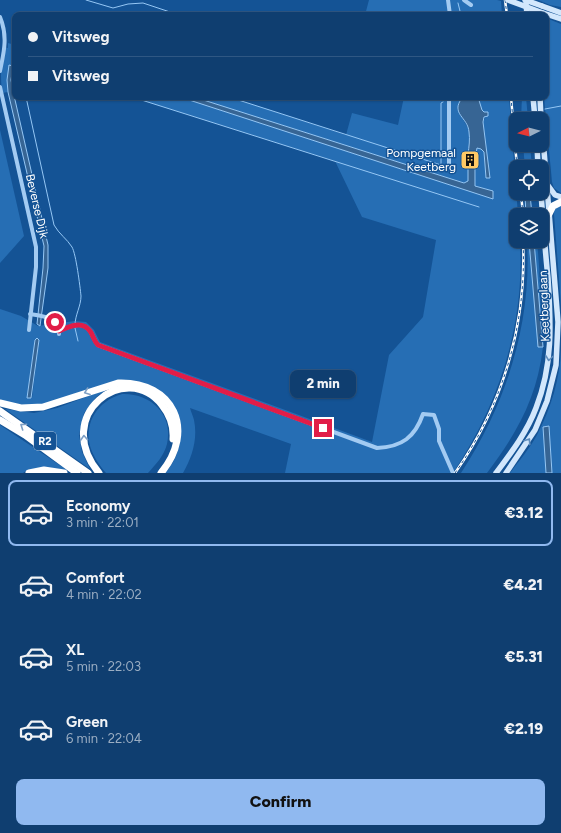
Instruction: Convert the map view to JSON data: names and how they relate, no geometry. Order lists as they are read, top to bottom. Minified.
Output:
{"streets":{"highway":["R2"],"main road":["Keetberglaan"],"street":["Beverse Dijk"]},"places":{"building":["Pompgemaal Keetberg"]},"north":"left","page":{"banner":["Vitsweg","Vitsweg"],"bubble":"2 min","list":[{"name":"Economy","note":"3 min · 22:01","value":"€3.12"},{"name":"Comfort","note":"4 min · 22:02","value":"€4.21"},{"name":"XL","note":"5 min · 22:03","value":"€5.31"},{"name":"Green","note":"6 min · 22:04","value":"€2.19"}],"buttons":"Confirm"}}
